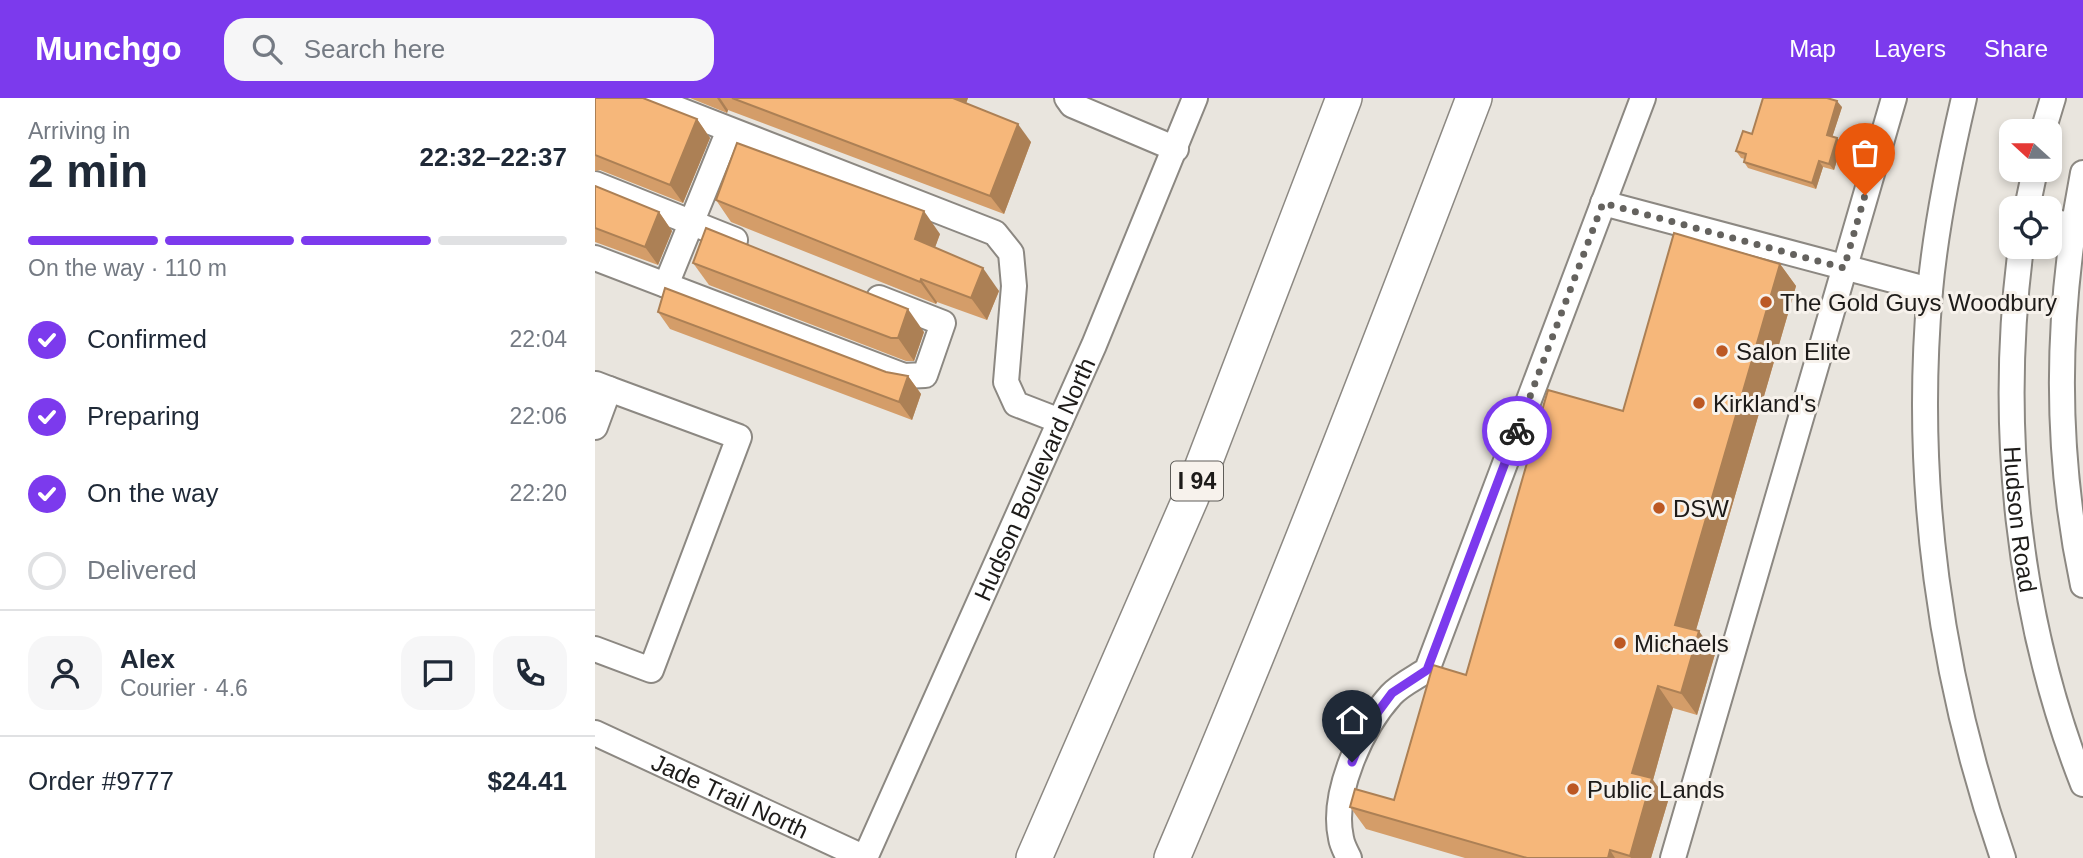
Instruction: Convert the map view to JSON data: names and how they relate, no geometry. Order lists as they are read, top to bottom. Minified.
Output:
{"streets":{"highway":["I 94"],"street":["Hudson Boulevard North","Hudson Road","Jade Trail North"]},"crossings":[["Hudson Boulevard North","Jade Trail North"]],"places":["The Gold Guys Woodbury","Salon Elite","Kirkland's","DSW","Michaels","Public Lands"],"north":"left","page":{"header":"Munchgo","search":"Search here","nav":["Map","Layers","Share"],"heading":["2 min","Arriving in","22:32–22:37"],"panel":["Alex","Courier · 4.6","Order #9777","$24.41"],"bar":"On the way · 110 m","list":[["Confirmed","22:04"],["Preparing","22:06"],["On the way","22:20"],"Delivered"]}}
